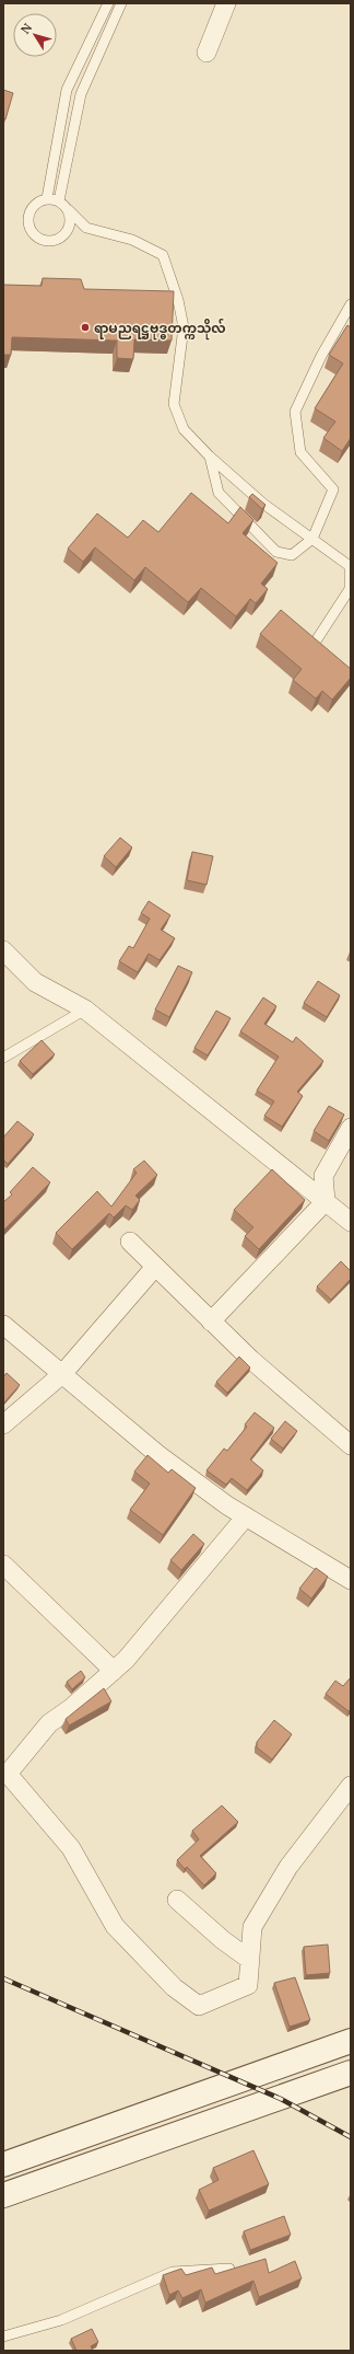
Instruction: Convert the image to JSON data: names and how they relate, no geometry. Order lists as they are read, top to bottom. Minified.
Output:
{"places":["ရာမညရဋ္ဌဗုဒ္ဓတက္ကသိုလ်"],"north":"top left"}
